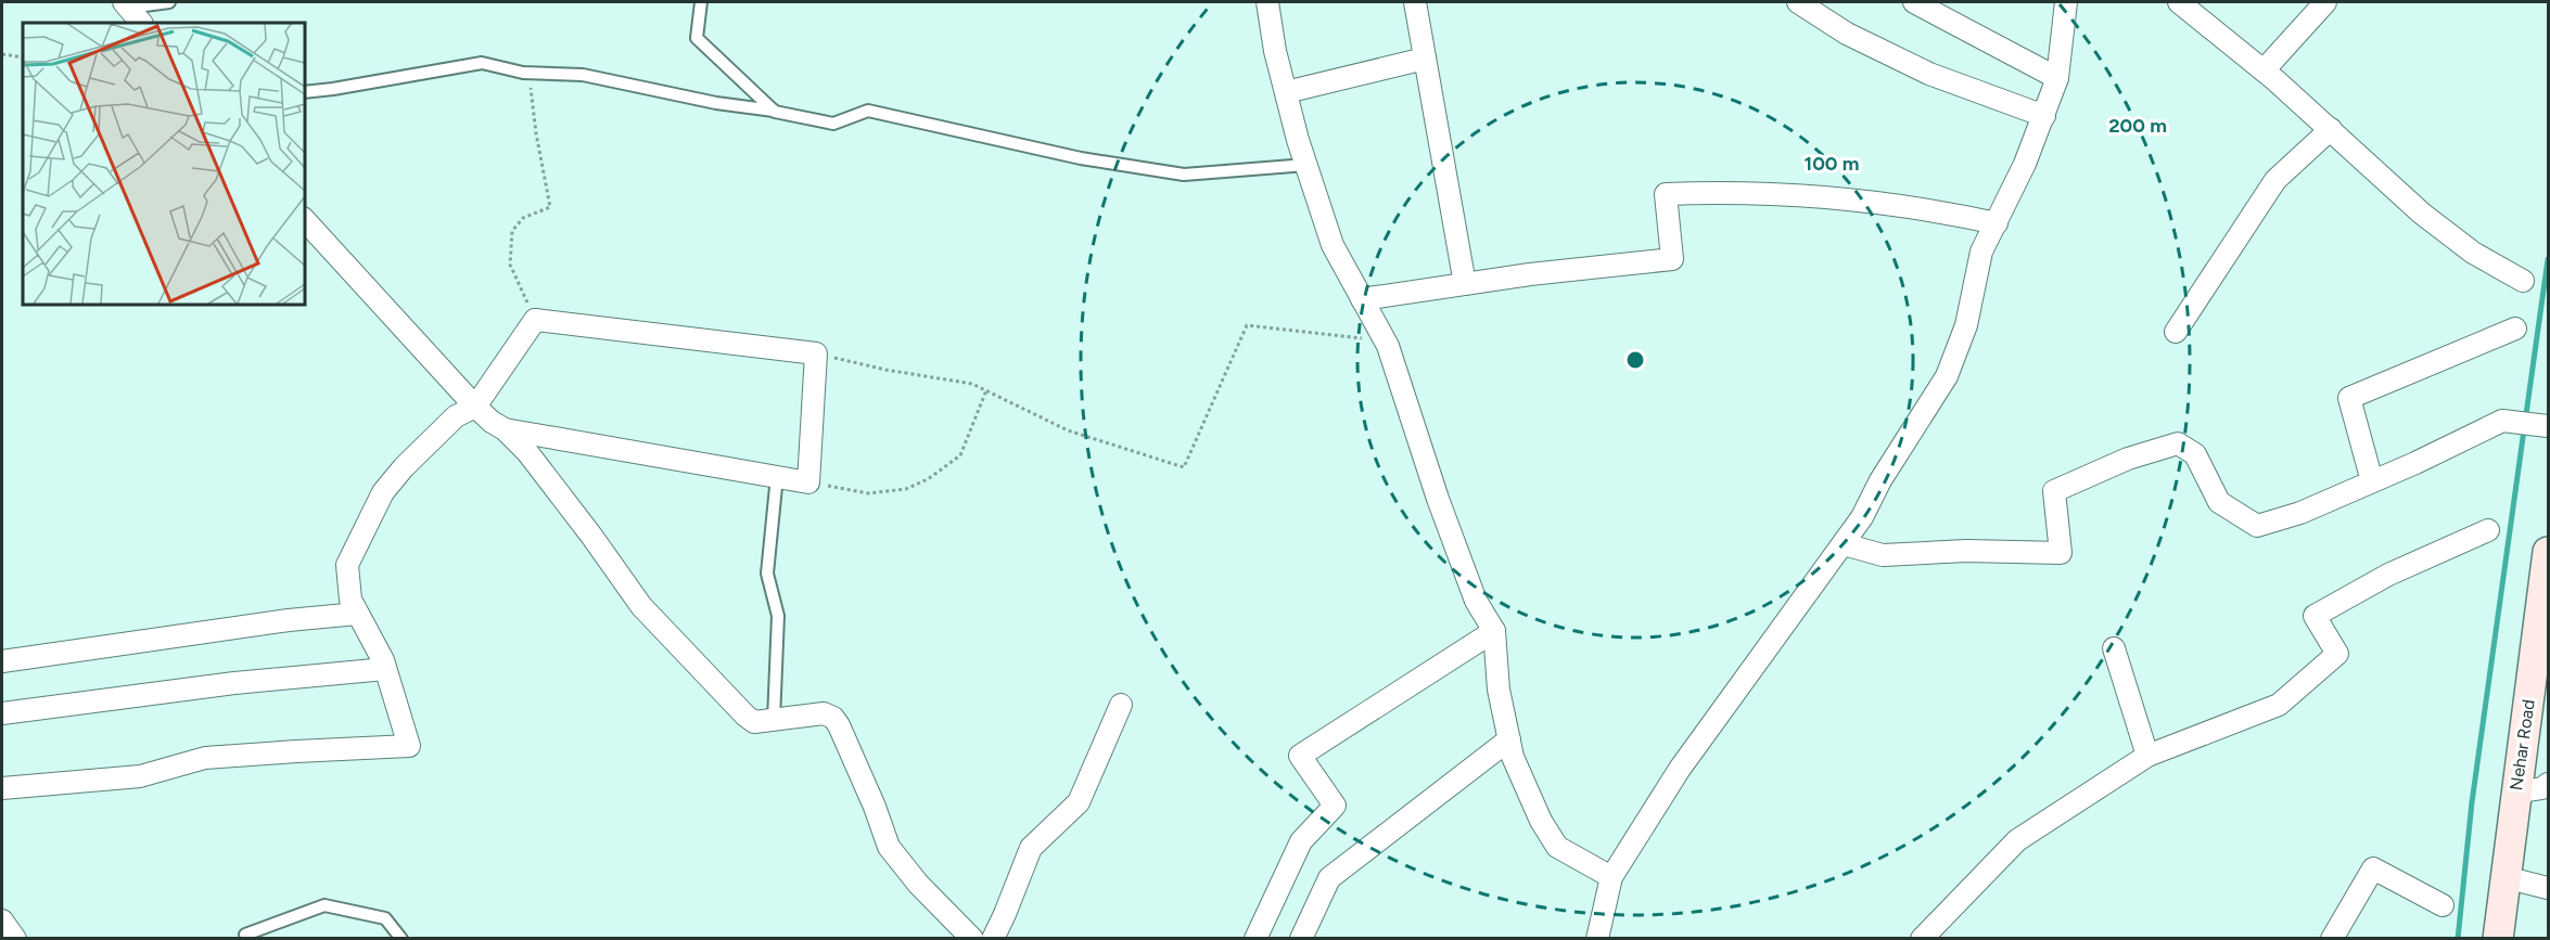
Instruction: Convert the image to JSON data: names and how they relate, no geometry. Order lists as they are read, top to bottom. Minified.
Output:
{"streets":{"main road":["Nehar Road"]},"rings":["200 m","100 m"]}
